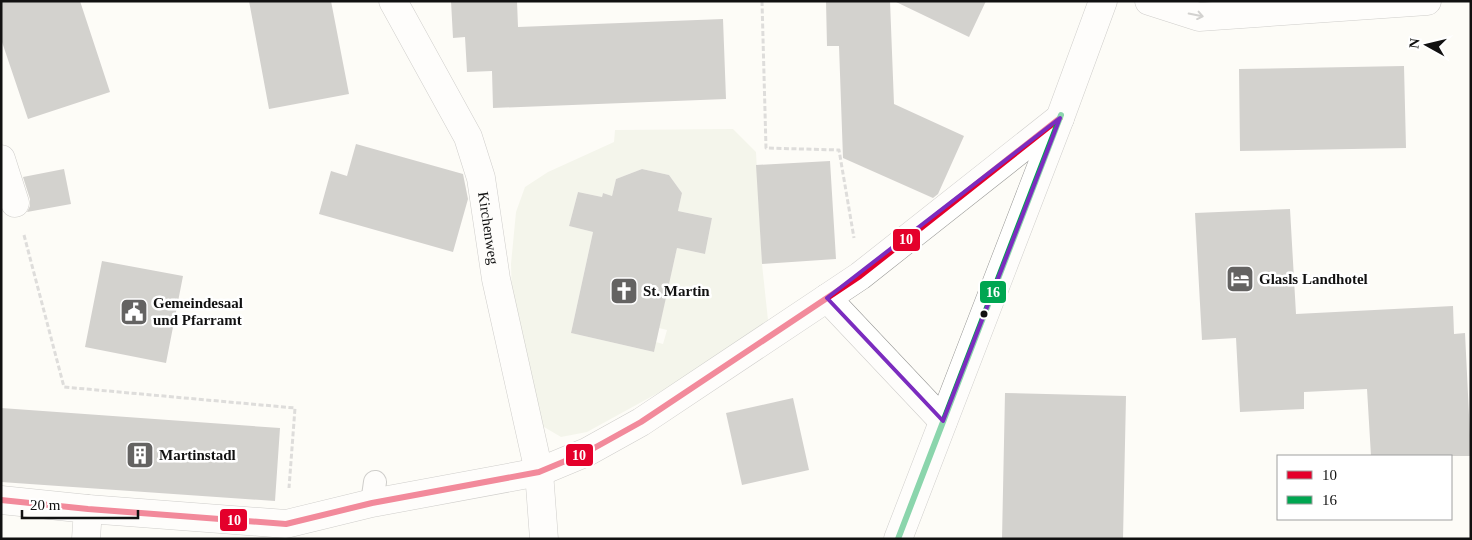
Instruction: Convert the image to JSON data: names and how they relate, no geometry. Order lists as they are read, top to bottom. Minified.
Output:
{"streets":{"street":["Kirchenweg"]},"places":{"hotel":["Glasls Landhotel"],"church":["St. Martin"],"public building":["Gemeindesaal und Pfarramt"],"building":["Martinstadl"]},"lines":["transit line 16","transit line 10"],"legend":["10","16"],"scale_bar":"20 m","north":"left"}
